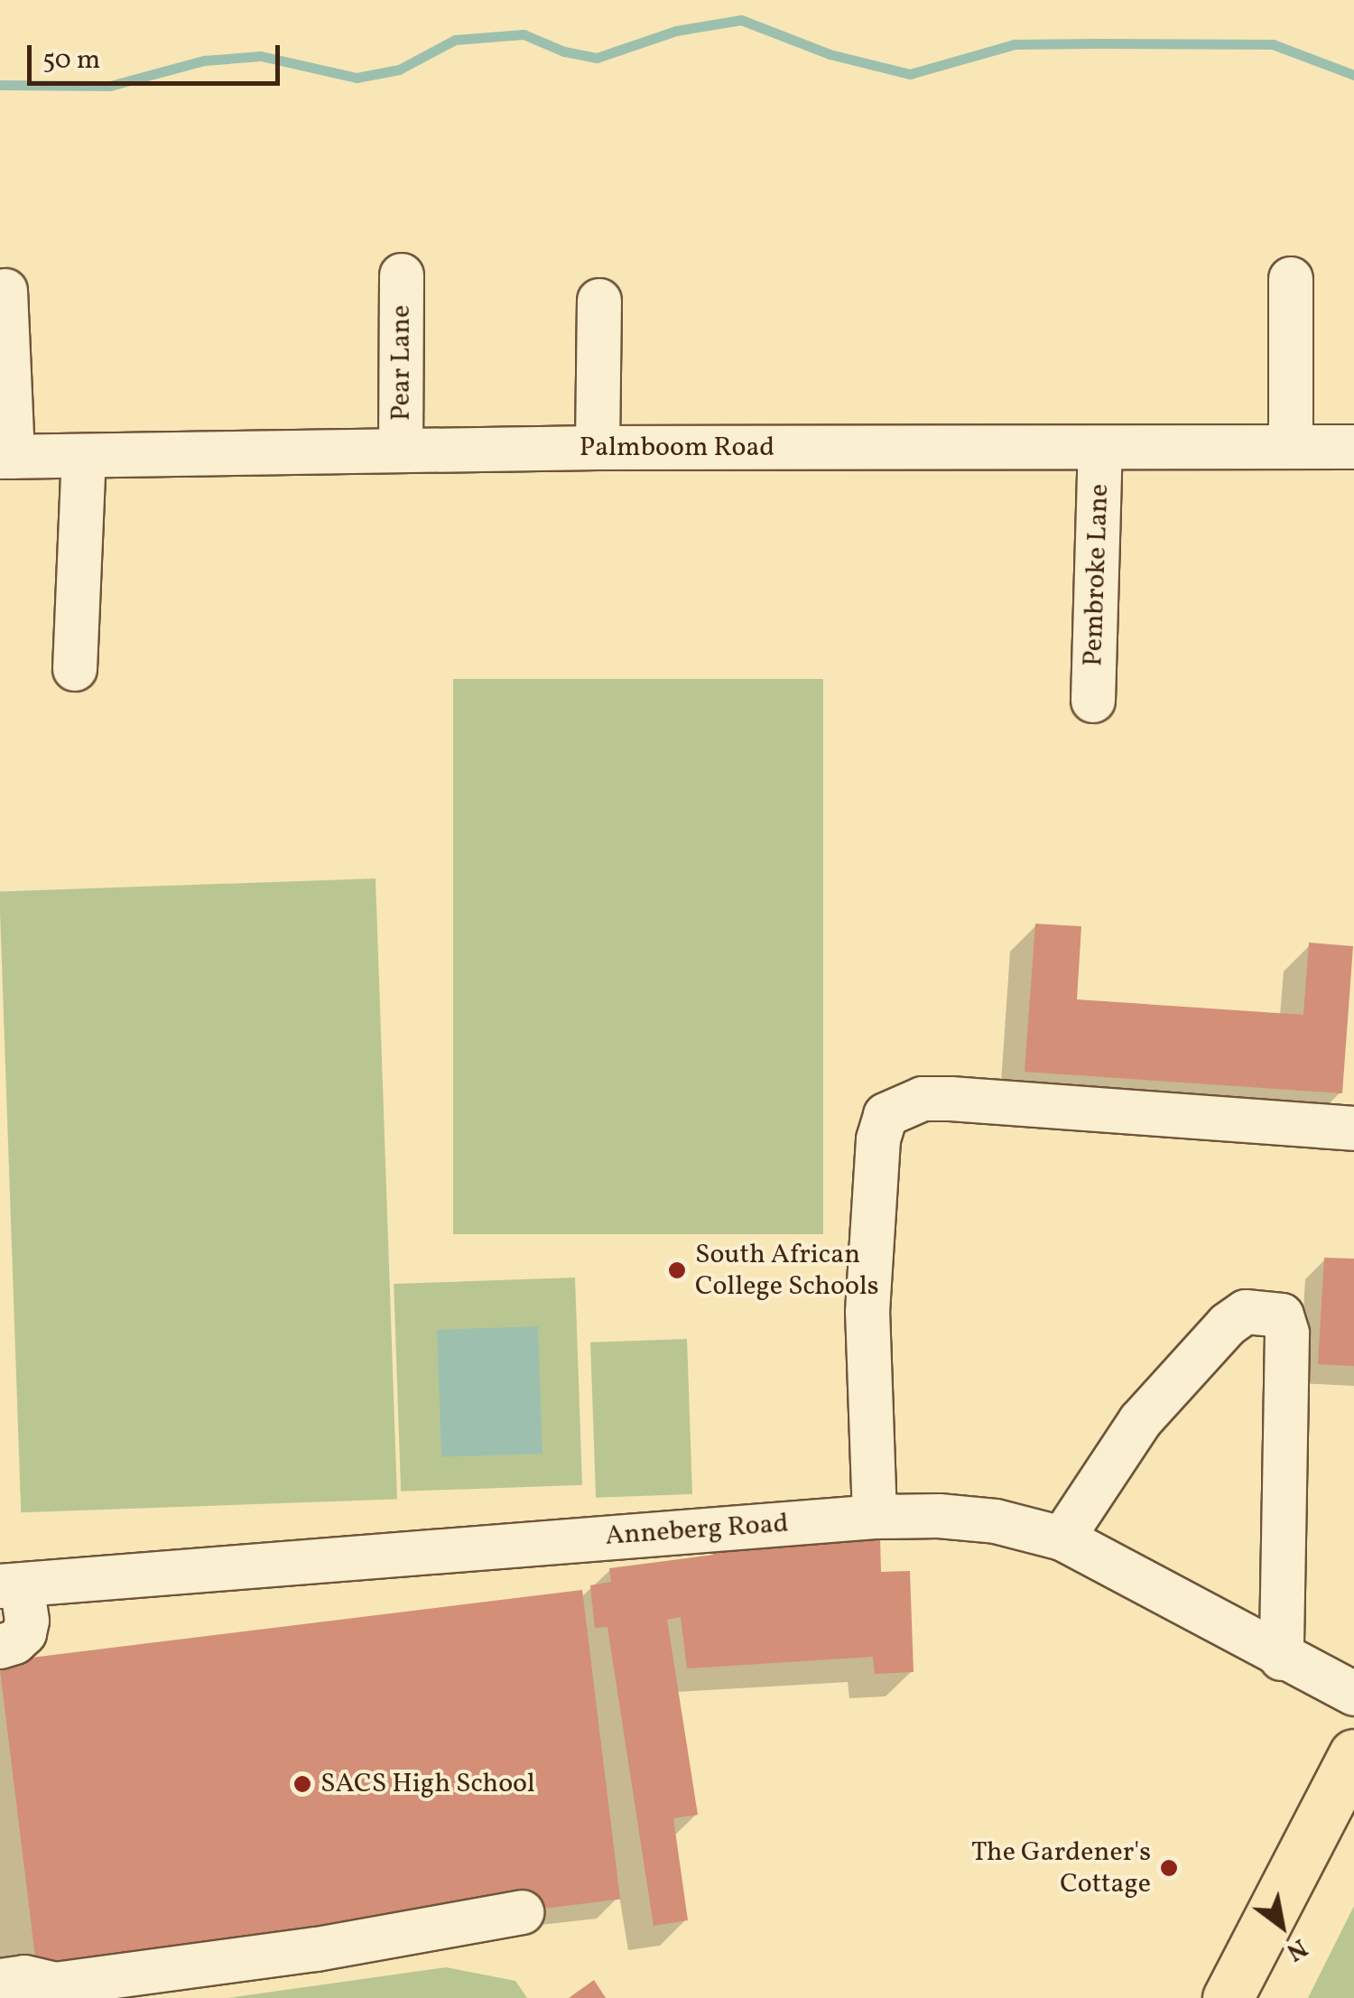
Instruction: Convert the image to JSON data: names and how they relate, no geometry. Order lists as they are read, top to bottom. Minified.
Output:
{"streets":{"street":["Pear Lane","Palmboom Road","Pembroke Lane","Anneberg Road"]},"crossings":[["Pear Lane","Palmboom Road"],["Palmboom Road","Pembroke Lane"]],"places":["South African College Schools","SACS High School","The Gardener's Cottage"],"scale_bar":"50 m","north":"bottom right"}
